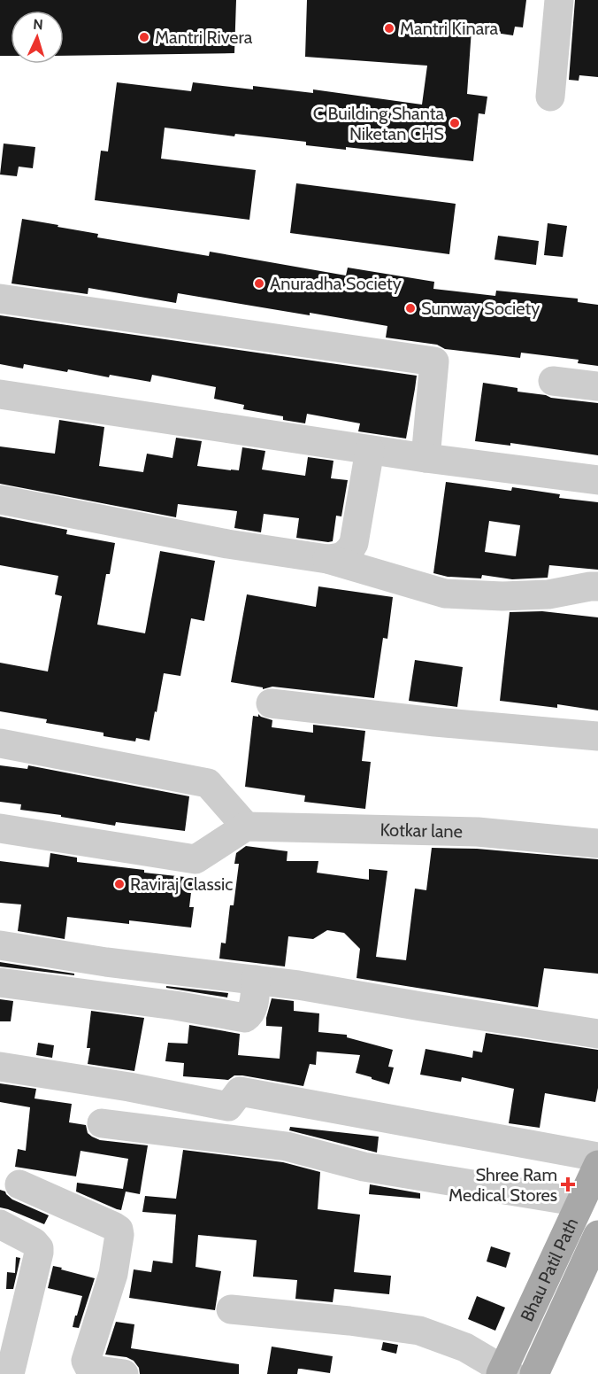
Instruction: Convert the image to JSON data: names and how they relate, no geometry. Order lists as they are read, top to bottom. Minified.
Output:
{"streets":{"main road":["Bhau Patil Path"],"street":["Kotkar lane"]},"places":{"other":["Mantri Kinara","Mantri Rivera","C Building Shanta Niketan CHS","Anuradha Society","Sunway Society","Raviraj Classic"],"health":["Shree Ram Medical Stores"]},"north":"top"}
